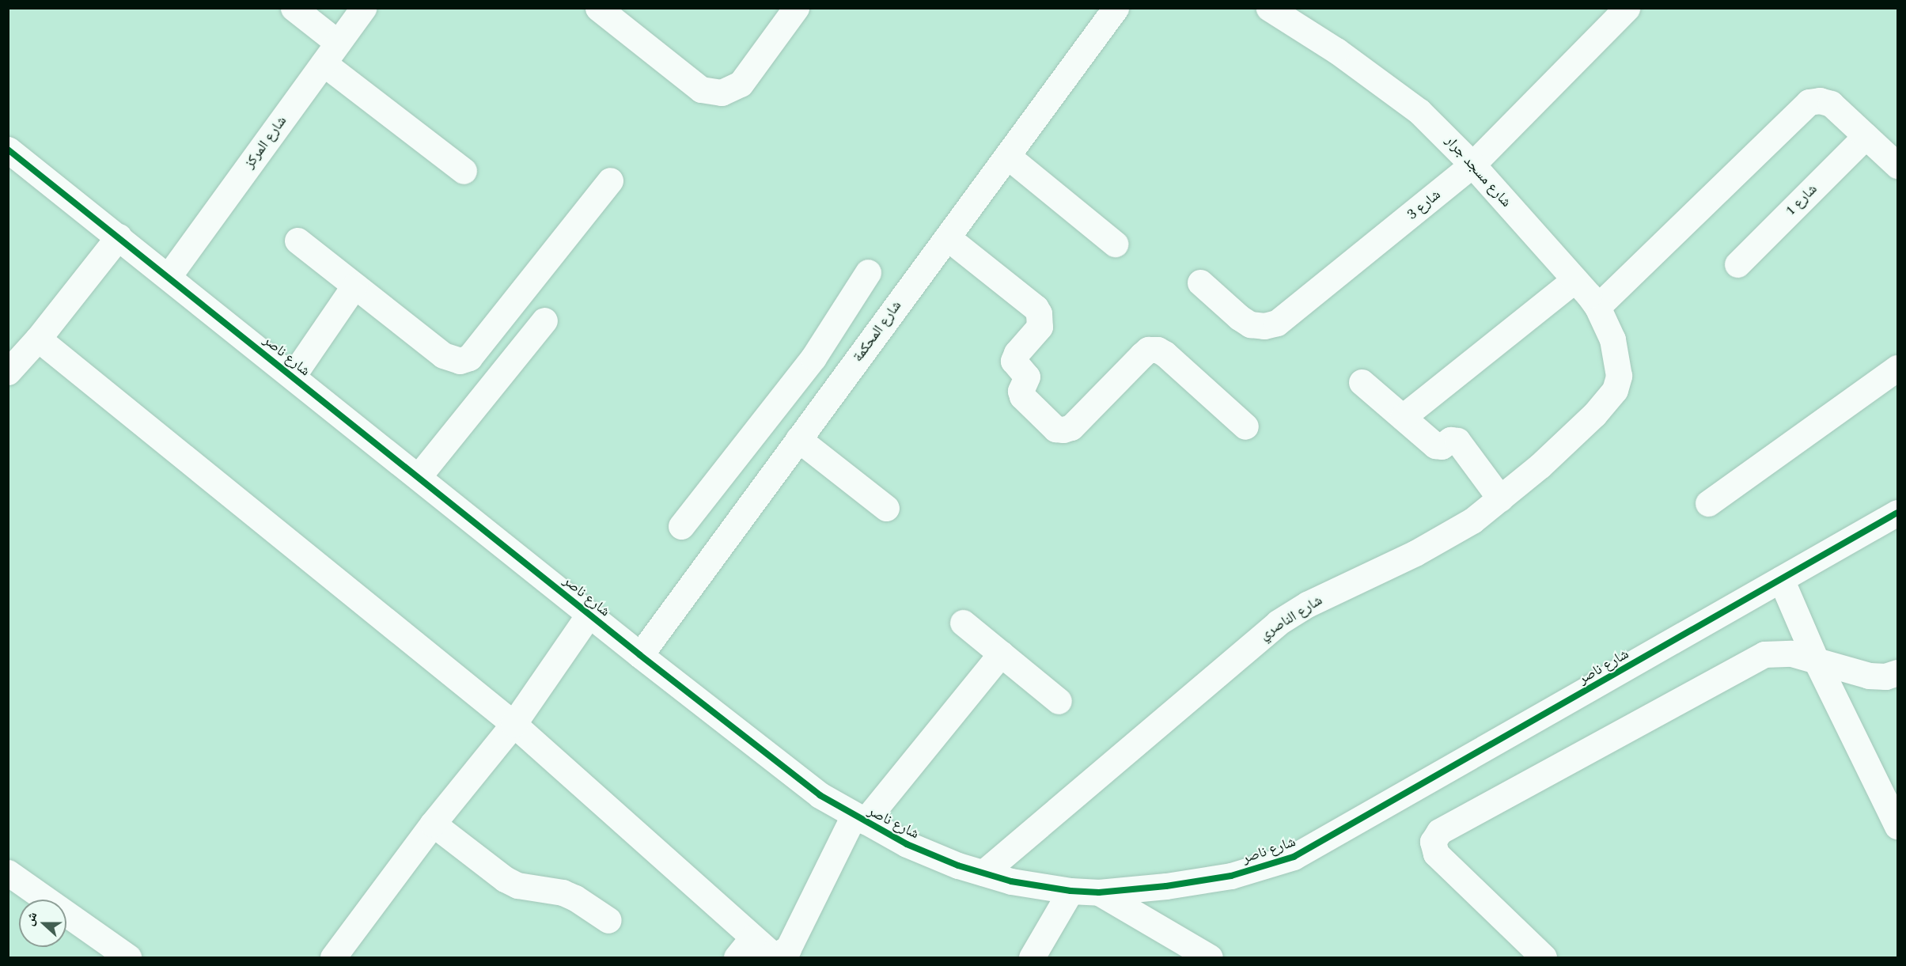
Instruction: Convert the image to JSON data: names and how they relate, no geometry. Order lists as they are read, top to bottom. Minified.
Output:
{"streets":{"street":["شارع المركز","شارع مسجد جرار","شارع 1","شارع 3","شارع المحكمة","شارع ناصر","شارع الناصري"]},"crossings":[["شارع المركز","شارع ناصر"],["شارع مسجد جرار","شارع 3"],["شارع مسجد جرار","شارع الناصري"],["شارع المحكمة","شارع ناصر"],["شارع ناصر","شارع الناصري"]],"north":"left"}
